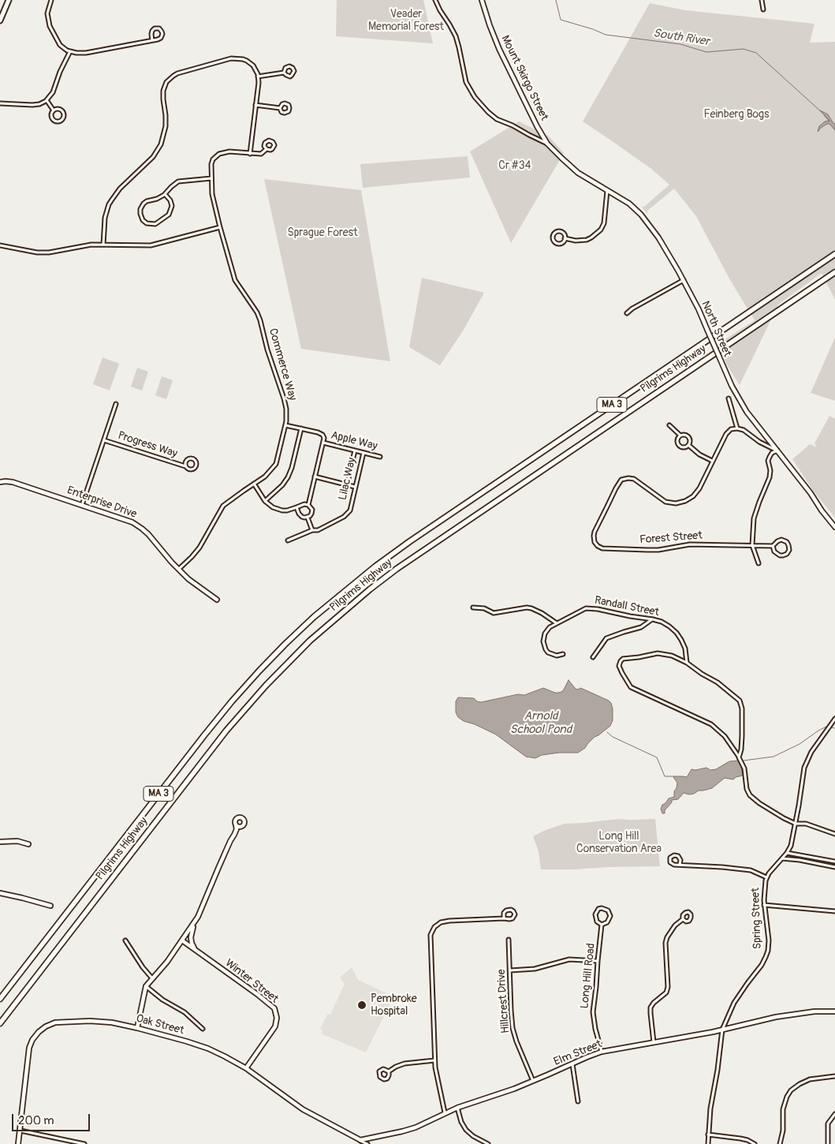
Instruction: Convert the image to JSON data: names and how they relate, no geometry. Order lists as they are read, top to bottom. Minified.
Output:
{"streets":{"highway":["Pilgrims Highway","MA 3"],"street":["Mount Skirgo Street","North Street","Commerce Way","Apple Way","Progress Way","Lilac Way","Enterprise Drive","Forest Street","Randall Street","Spring Street","Long Hill Road","Winter Street","Hillcrest Drive","Oak Street","Elm Street"]},"crossings":[["Mount Skirgo Street","North Street"],["Commerce Way","Enterprise Drive"],["Apple Way","Lilac Way"],["Spring Street","Elm Street"],["Long Hill Road","Elm Street"],["Winter Street","Oak Street"],["Hillcrest Drive","Elm Street"],["Oak Street","Elm Street"]],"water":["South River","Arnold School Pond"],"parks":["Veader Memorial Forest","Feinberg Bogs","Cr #34","Sprague Forest","Long Hill Conservation Area"],"places":["Pembroke Hospital"],"scale_bar":"200 m"}
